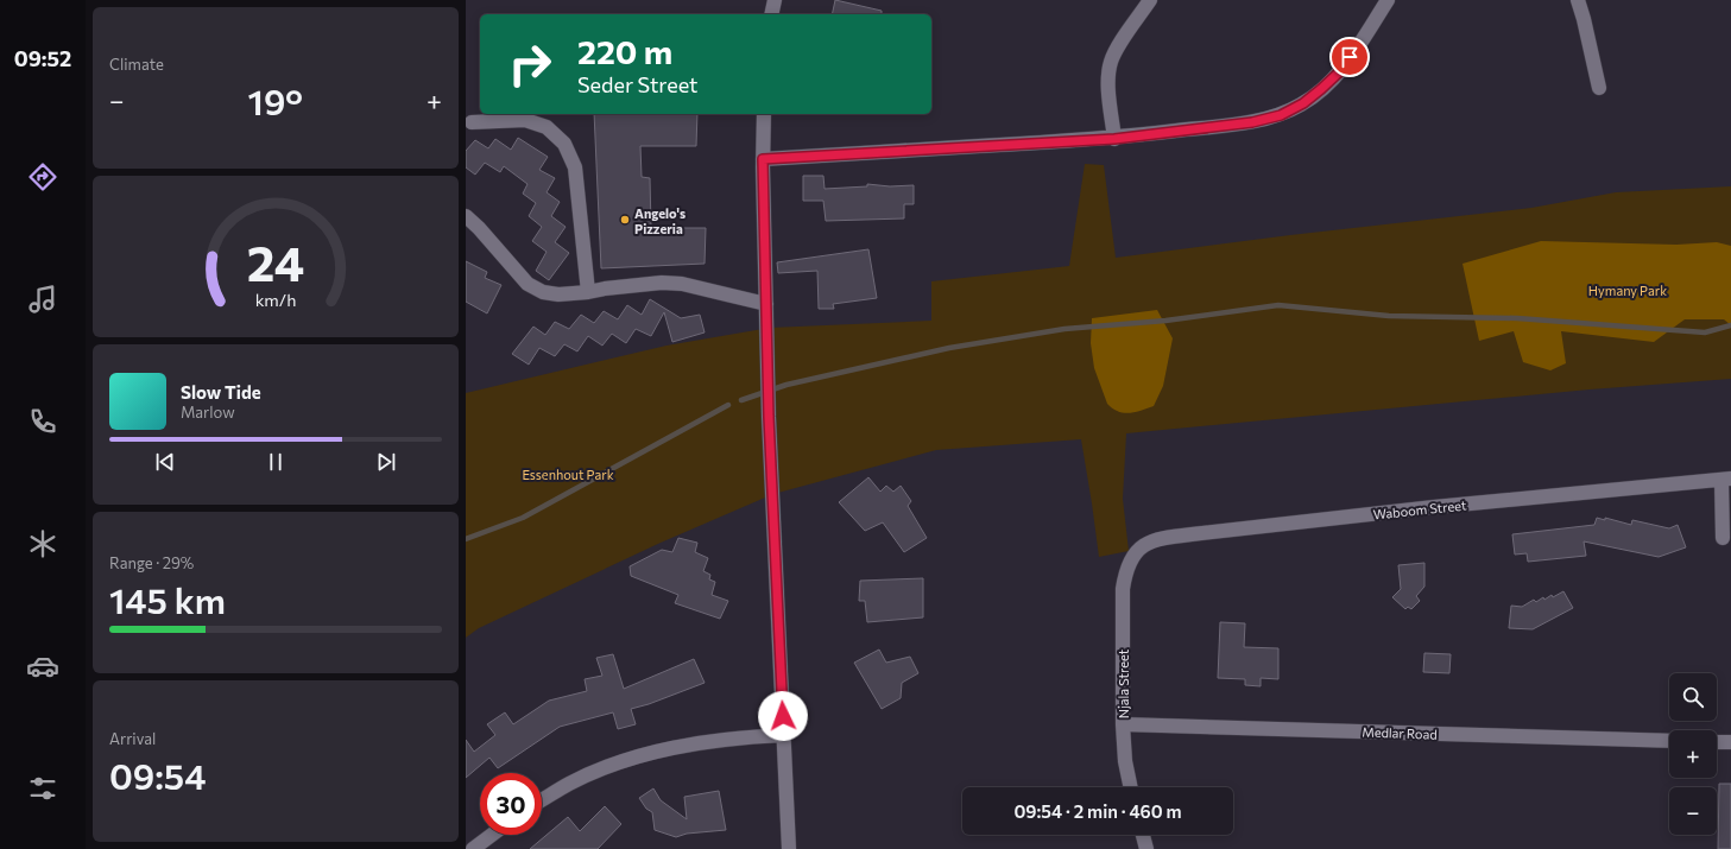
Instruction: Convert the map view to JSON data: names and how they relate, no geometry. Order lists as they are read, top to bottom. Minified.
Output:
{"streets":{"street":["Waboom Street","Njala Street","Medlar Road"]},"crossings":[["Waboom Street","Njala Street"],["Njala Street","Medlar Road"]],"parks":["Hymany Park","Essenhout Park"],"places":["Angelo's Pizzeria"],"page":{"tabs":"09:52","tile":["Climate",["Range · 29%","145 km"],["Arrival","09:54"]],"turn":["220 m","Seder Street"],"heat":["−","19°","+"],"song":["Slow Tide","Marlow"],"map_buttons":["+","−"],"limit":"30","trip":"09:54 · 2 min · 460 m","gauge":["24","km/h"]}}
